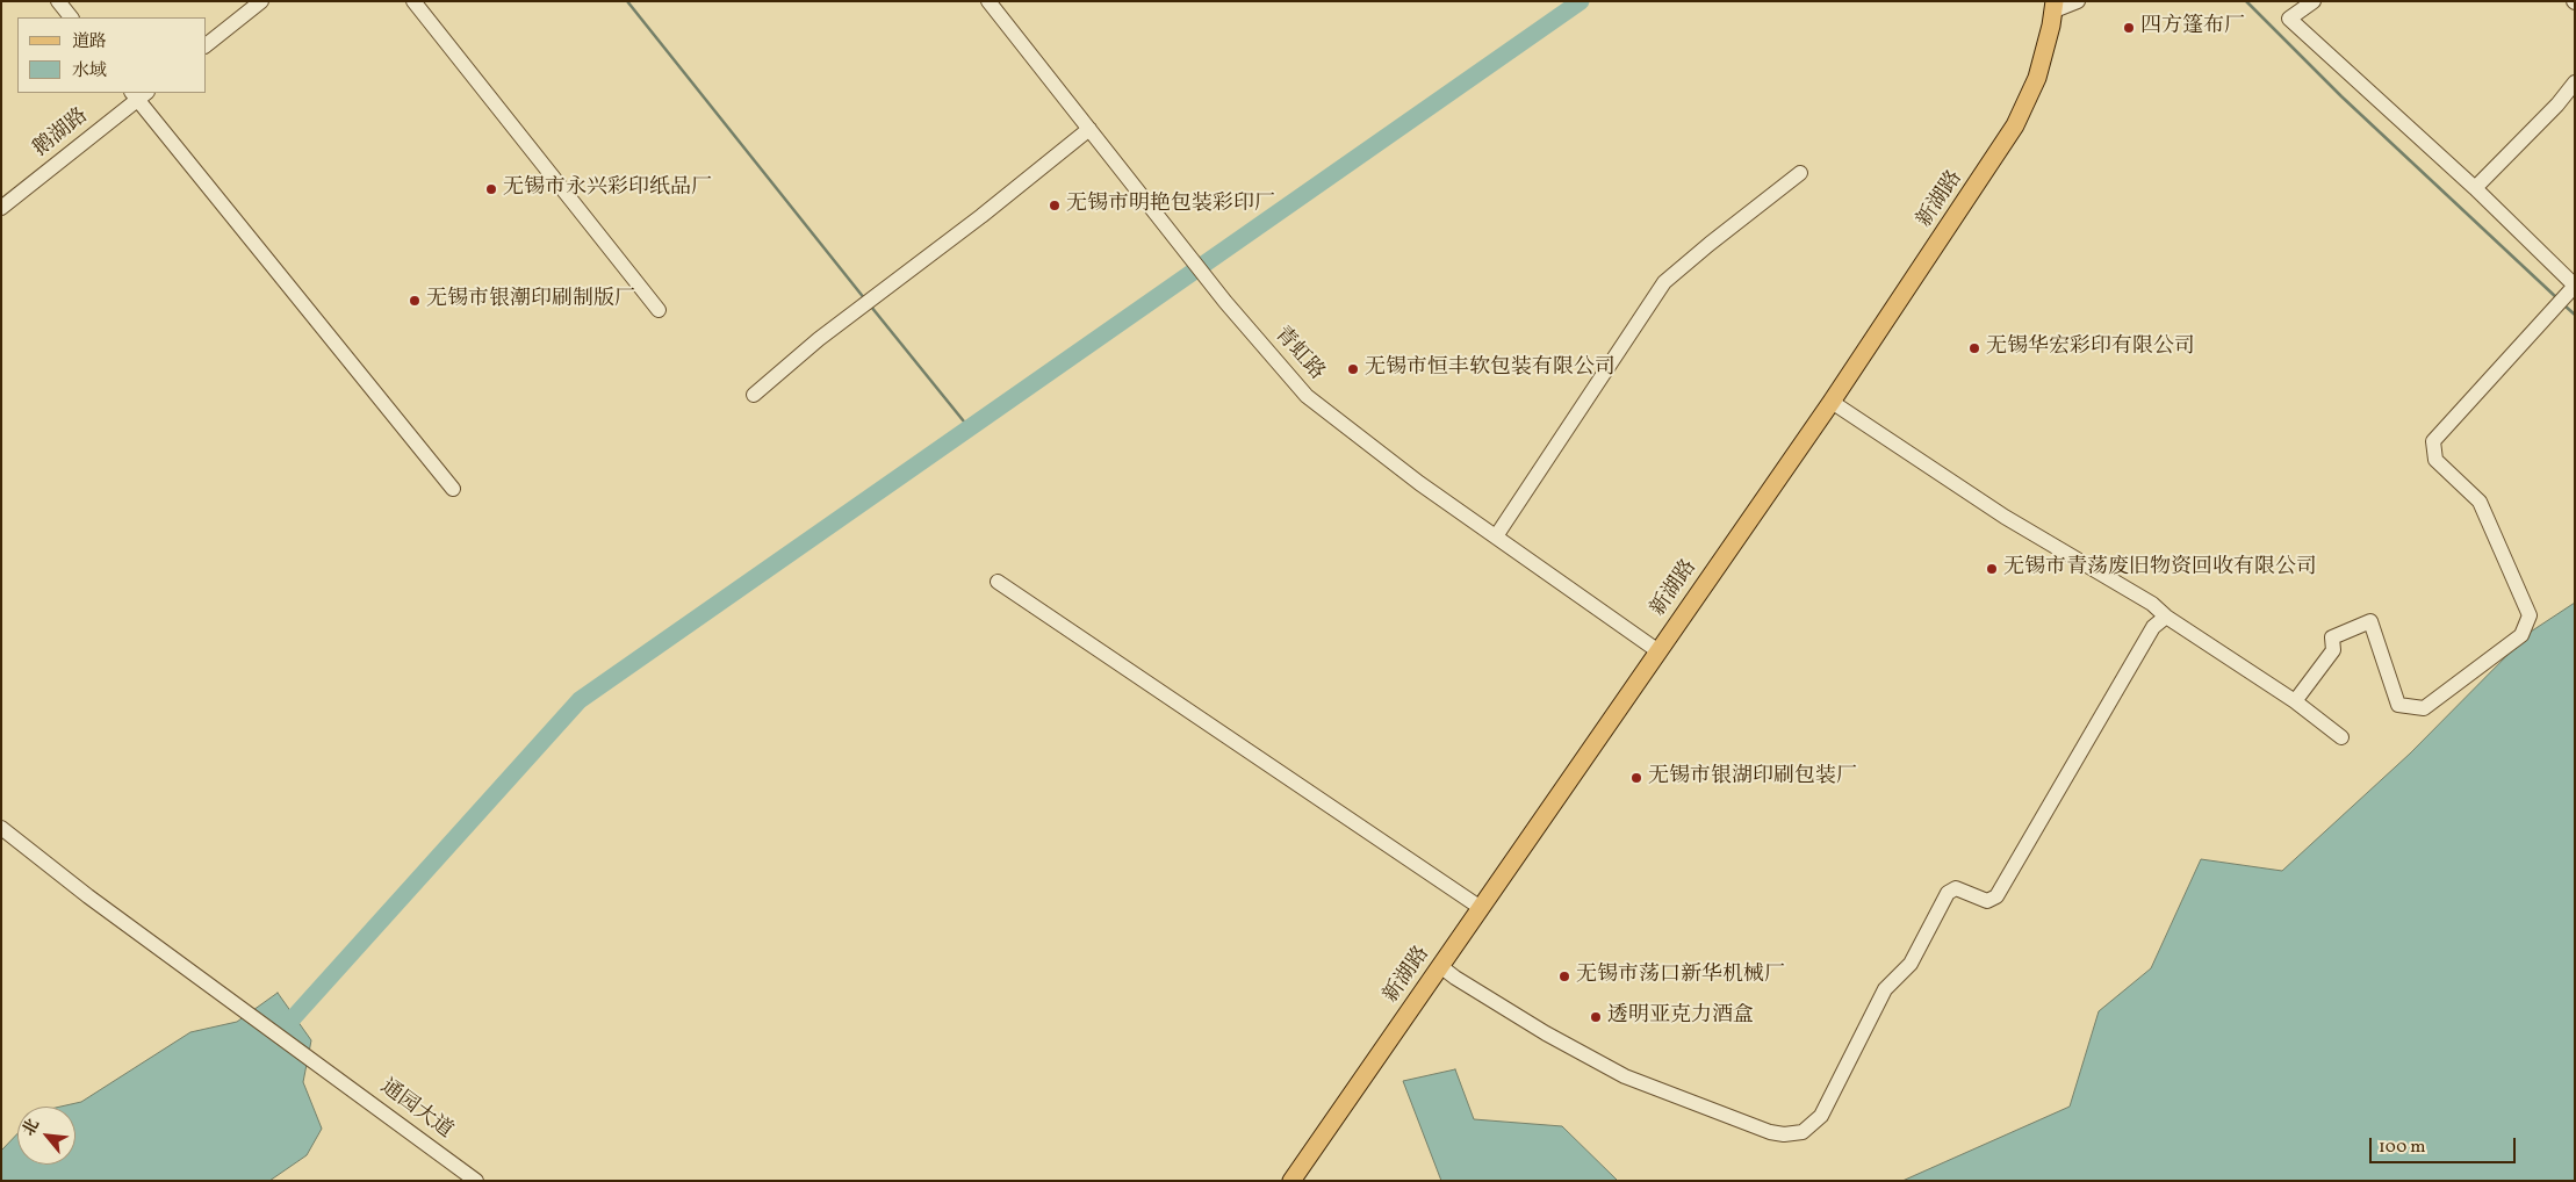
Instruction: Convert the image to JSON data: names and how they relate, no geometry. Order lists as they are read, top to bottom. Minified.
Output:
{"streets":{"main road":["新湖路"],"street":["鹅湖路","青虹路","通园大道"]},"crossings":[["新湖路","青虹路"]],"places":["四方篷布厂","无锡市永兴彩印纸品厂","无锡市明艳包装彩印厂","无锡市银潮印刷制版厂","无锡华宏彩印有限公司","无锡市恒丰软包装有限公司","无锡市青荡废旧物资回收有限公司","无锡市银湖印刷包装厂","无锡市荡口新华机械厂","透明亚克力酒盒"],"legend":["道路","水域"],"scale_bar":"100 m","north":"top left"}
